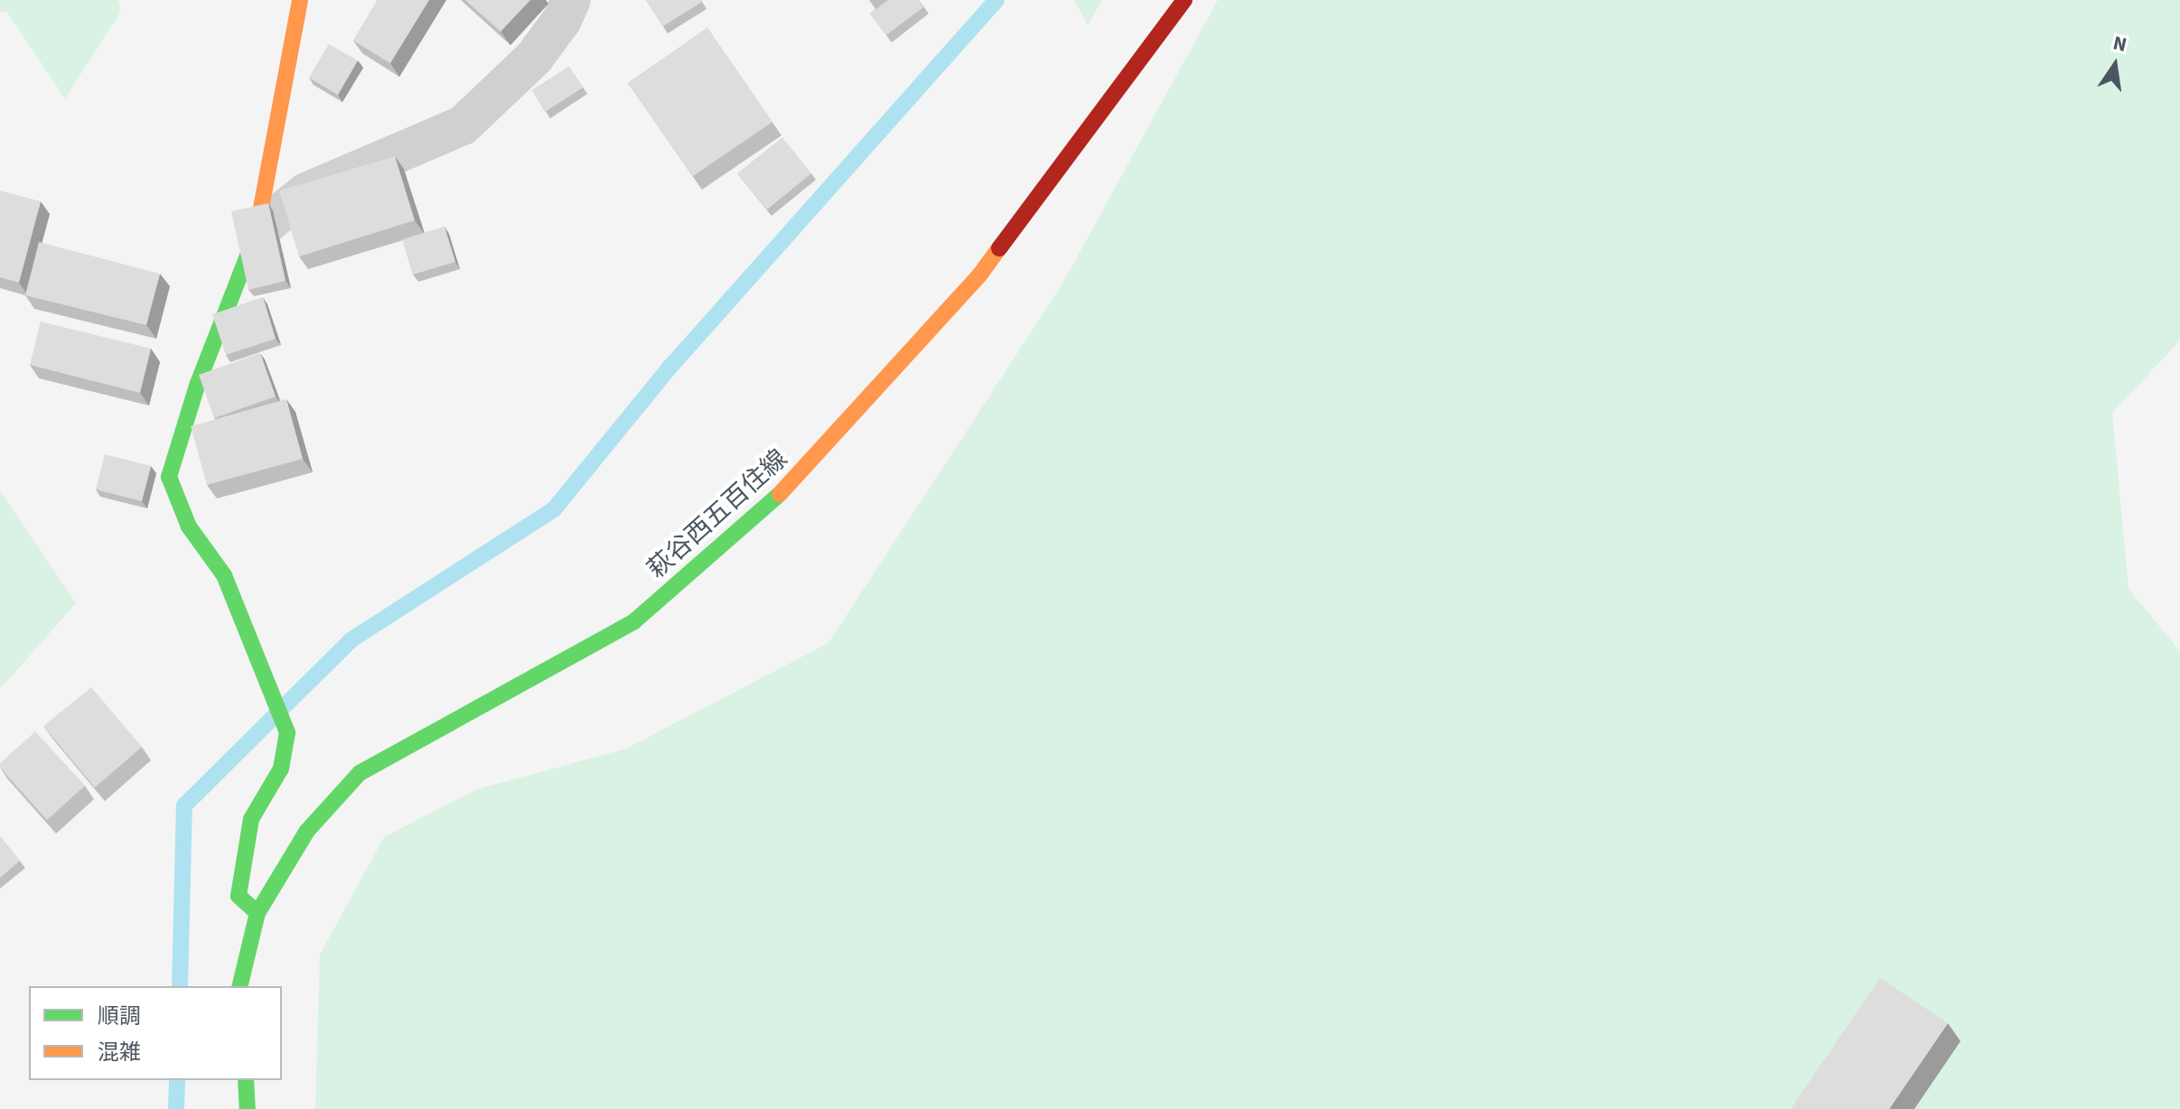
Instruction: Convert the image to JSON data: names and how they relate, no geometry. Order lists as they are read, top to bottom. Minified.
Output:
{"streets":{"main road":["萩谷西五百住線"]},"legend":["順調","混雑"],"north":"top"}
